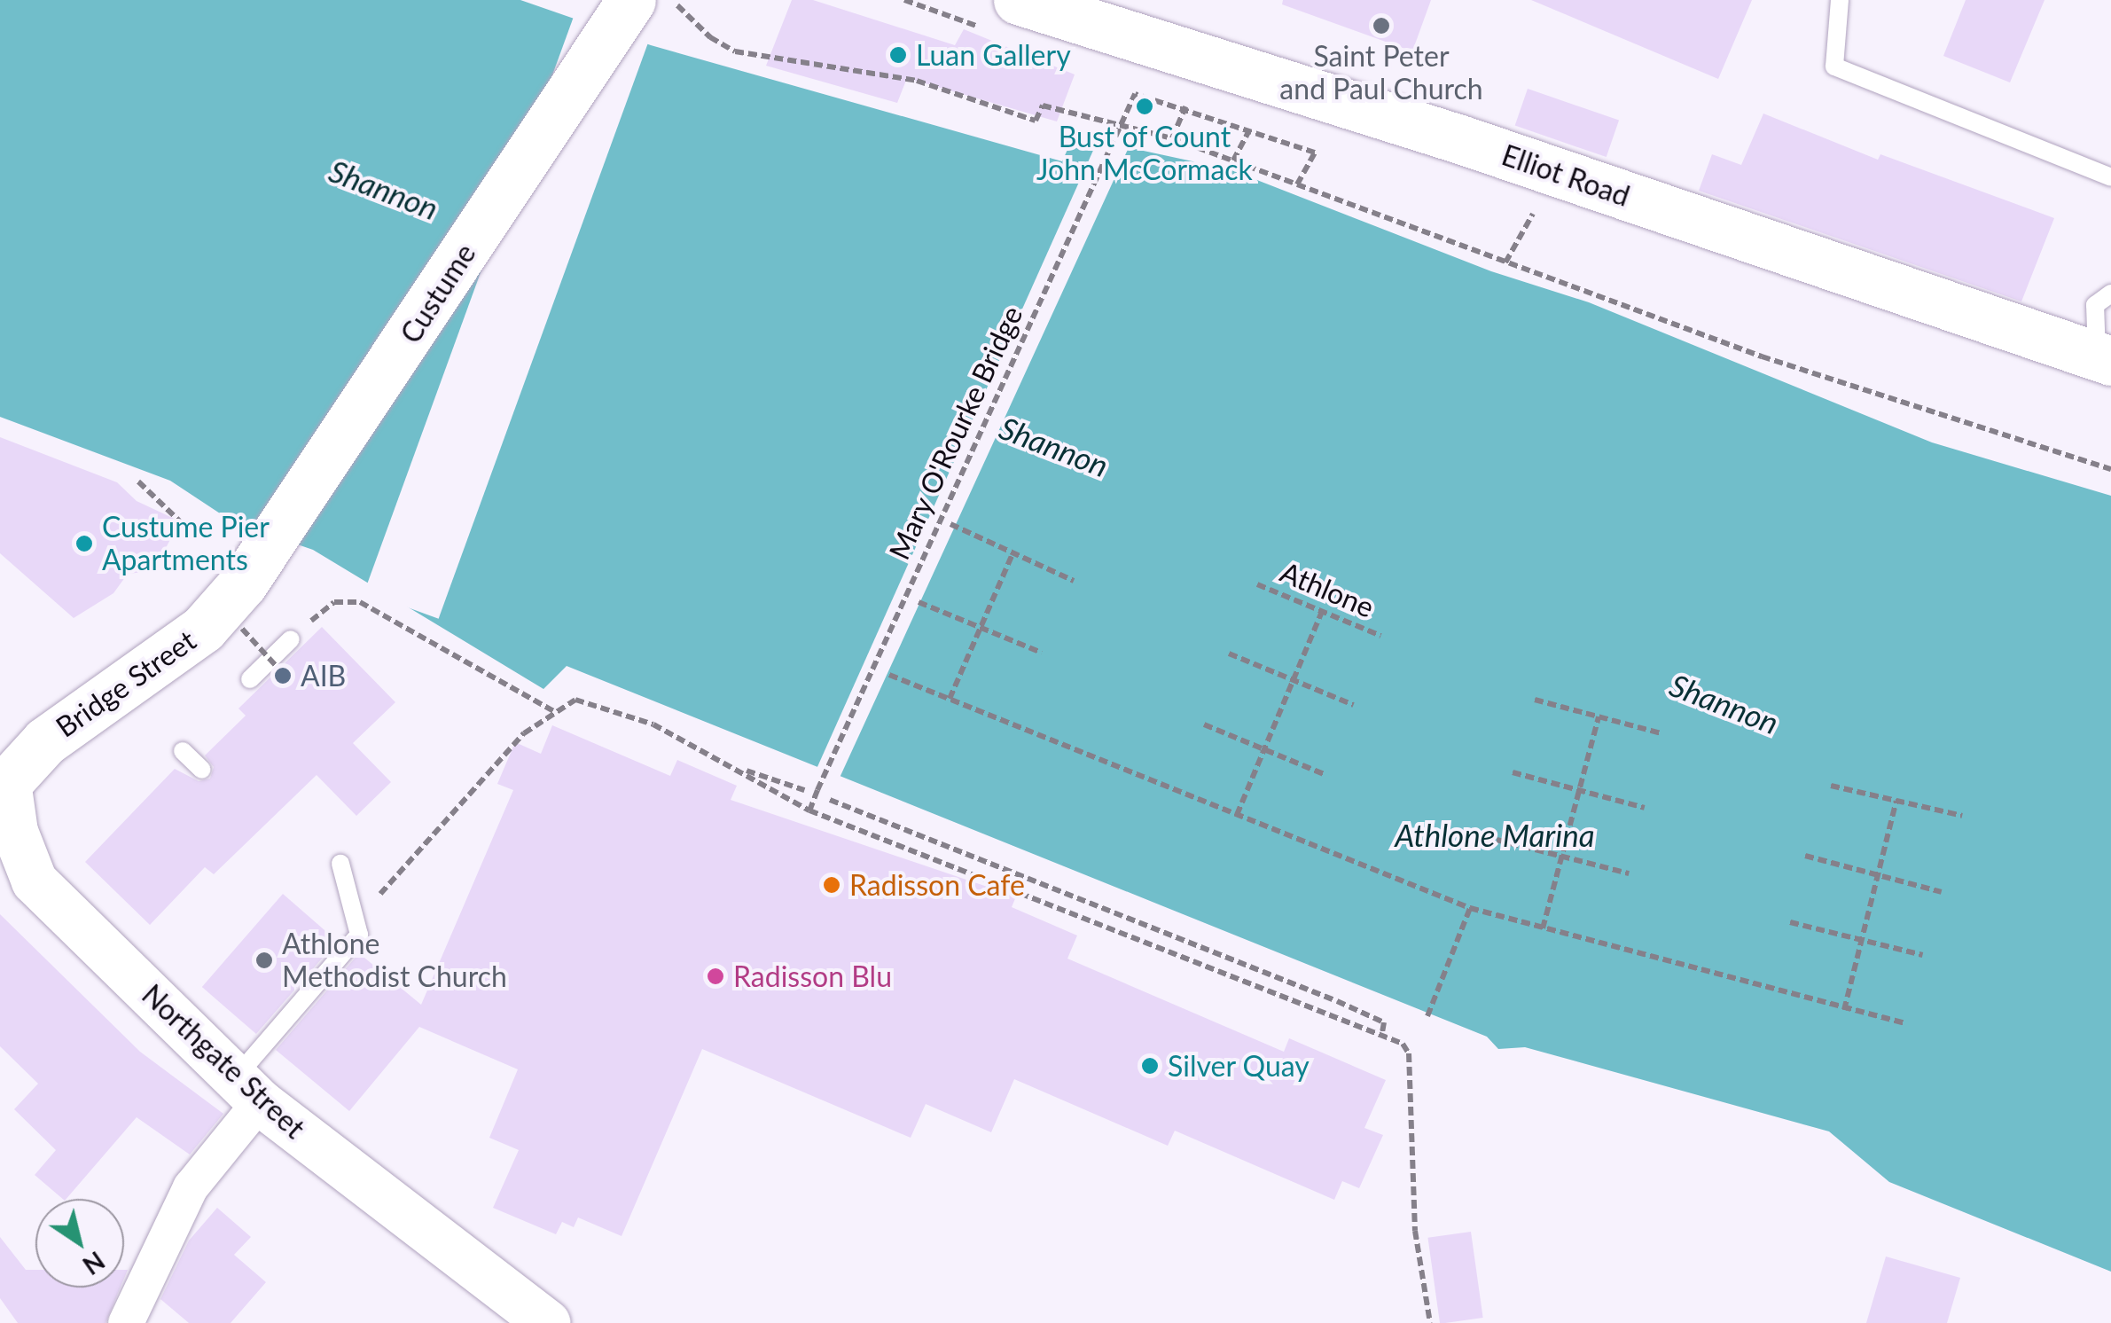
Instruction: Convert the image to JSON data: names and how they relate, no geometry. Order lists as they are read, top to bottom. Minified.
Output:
{"streets":{"main road":["Elliot Road","Custume","Bridge Street"],"street":["Northgate Street"],"path":["Mary O'Rourke Bridge","Athlone"]},"crossings":[["Custume","Bridge Street"],["Bridge Street","Northgate Street"]],"water":["Shannon","Athlone Marina"],"places":["Saint Peter and Paul Church","Luan Gallery","Bust of Count John McCormack","Custume Pier Apartments","AIB","Radisson Cafe","Athlone Methodist Church","Radisson Blu","Silver Quay"],"north":"bottom right"}
